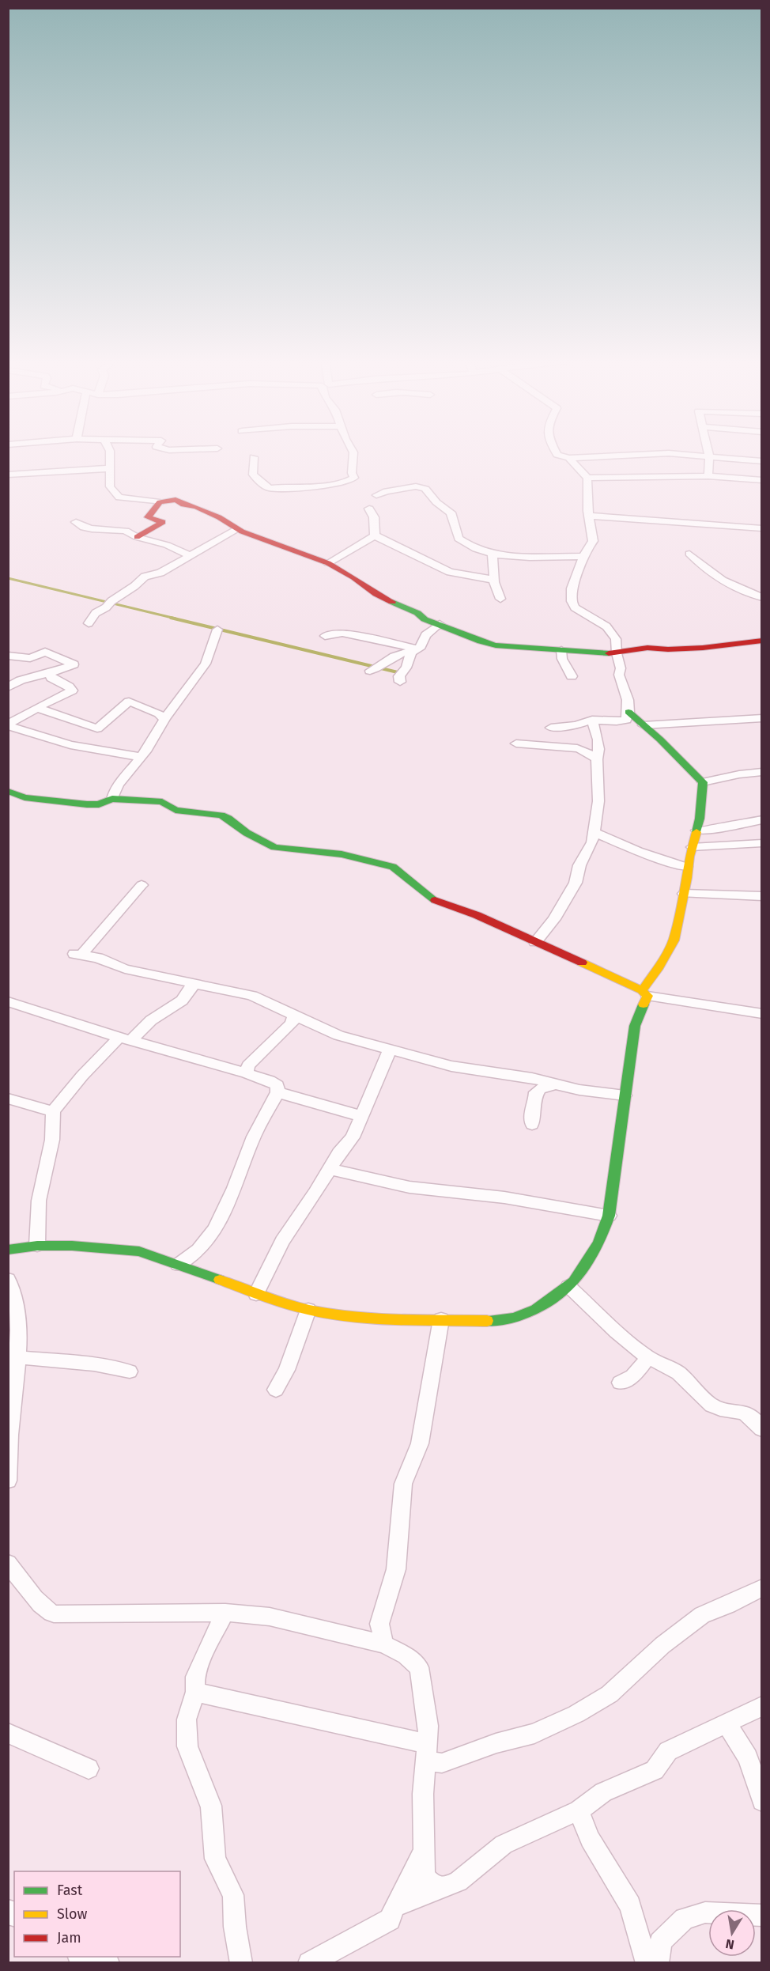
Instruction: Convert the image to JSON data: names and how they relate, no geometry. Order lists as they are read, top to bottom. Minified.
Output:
{"legend":["Fast","Slow","Jam"],"north":"bottom"}
